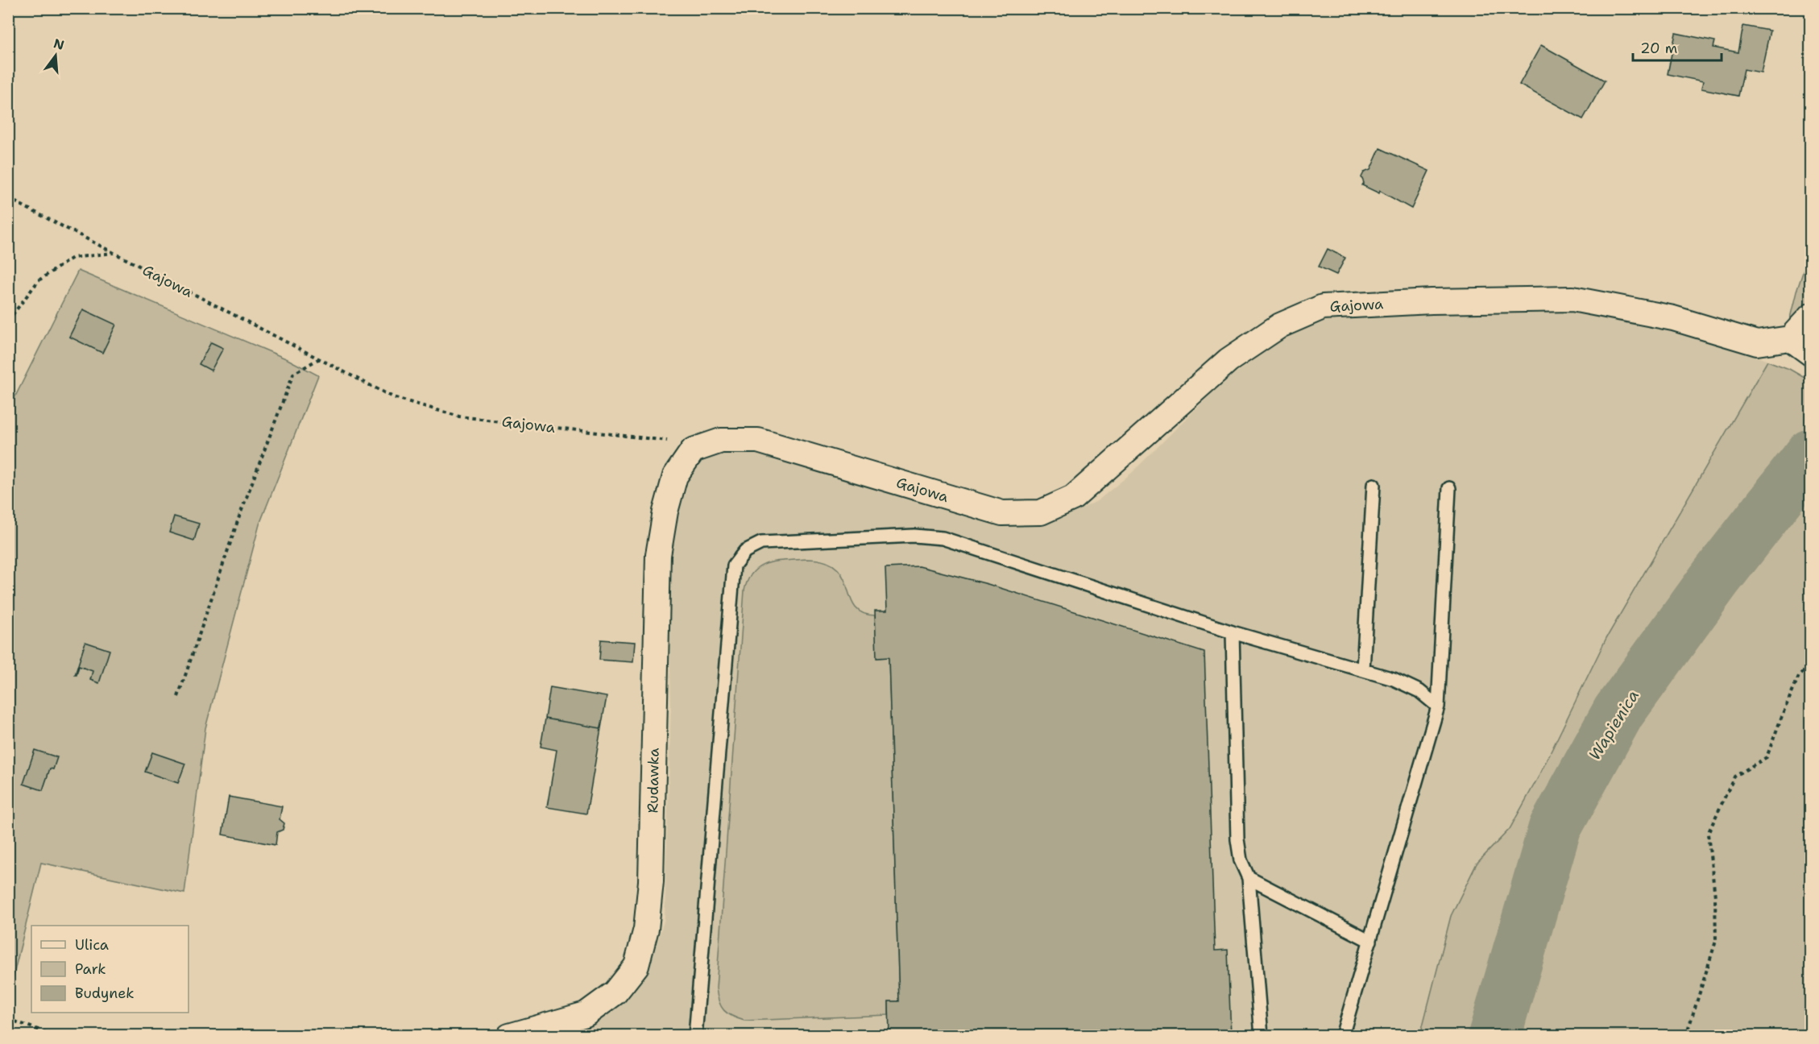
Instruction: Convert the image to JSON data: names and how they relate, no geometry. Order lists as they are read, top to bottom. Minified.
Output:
{"streets":{"street":["Gajowa","Rudawka"]},"crossings":[["Gajowa","Rudawka"]],"water":["Wapienica"],"legend":["Ulica","Park","Budynek"],"scale_bar":"20 m","north":"top"}
